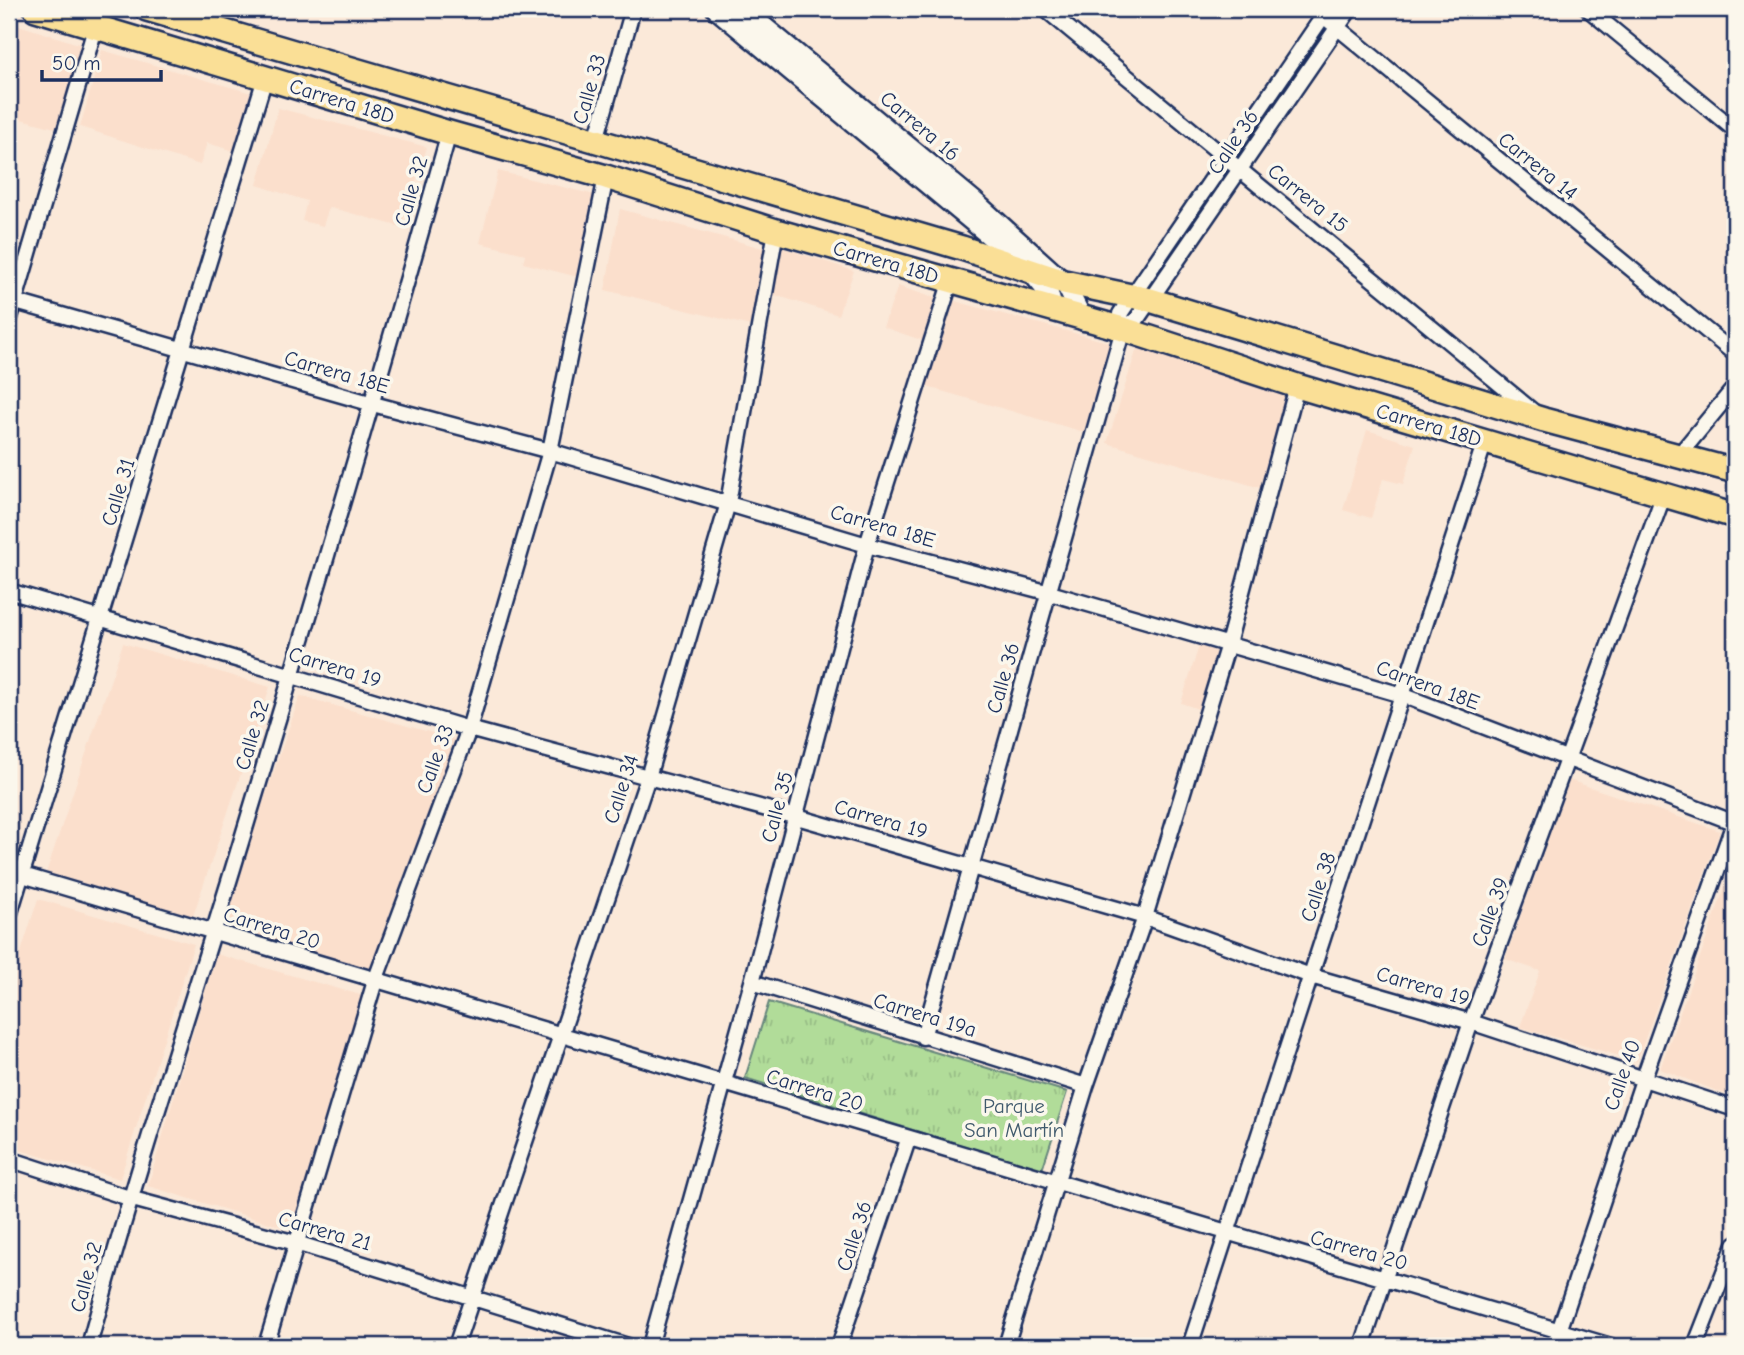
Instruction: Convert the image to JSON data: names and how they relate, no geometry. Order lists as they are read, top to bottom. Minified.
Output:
{"streets":{"main road":["Carrera 18D"],"street":["Calle 33","Carrera 16","Calle 36","Carrera 14","Calle 32","Carrera 15","Carrera 18E","Calle 31","Carrera 19","Calle 34","Calle 35","Calle 38","Calle 39","Carrera 20","Carrera 19a","Calle 40","Carrera 21"]},"crossings":[["Calle 33","Carrera 18D"],["Calle 33","Carrera 18E"],["Calle 33","Carrera 19"],["Calle 33","Carrera 20"],["Calle 33","Carrera 21"],["Carrera 18D","Carrera 16"],["Carrera 18D","Calle 36"],["Carrera 18D","Calle 32"],["Carrera 18D","Carrera 15"],["Carrera 18D","Calle 31"],["Carrera 18D","Calle 34"],["Carrera 18D","Calle 35"],["Carrera 18D","Calle 38"],["Carrera 18D","Calle 39"],["Calle 36","Carrera 14"],["Calle 36","Carrera 15"],["Calle 36","Carrera 18E"],["Calle 36","Carrera 19"],["Calle 36","Carrera 20"],["Calle 36","Carrera 19a"],["Calle 32","Carrera 18E"],["Calle 32","Carrera 19"],["Calle 32","Carrera 20"],["Calle 32","Carrera 21"],["Carrera 18E","Calle 31"],["Carrera 18E","Calle 34"],["Carrera 18E","Calle 35"],["Carrera 18E","Calle 38"],["Carrera 18E","Calle 39"],["Carrera 18E","Calle 40"],["Calle 31","Carrera 19"],["Calle 31","Carrera 20"],["Carrera 19","Calle 34"],["Carrera 19","Calle 35"],["Carrera 19","Calle 38"],["Carrera 19","Calle 39"],["Carrera 19","Calle 40"],["Calle 34","Carrera 20"],["Calle 34","Carrera 21"],["Calle 35","Carrera 20"],["Calle 35","Carrera 19a"],["Calle 38","Carrera 20"],["Calle 39","Carrera 20"],["Carrera 20","Calle 40"]],"parks":["Parque San Martín"],"scale_bar":"50 m"}
